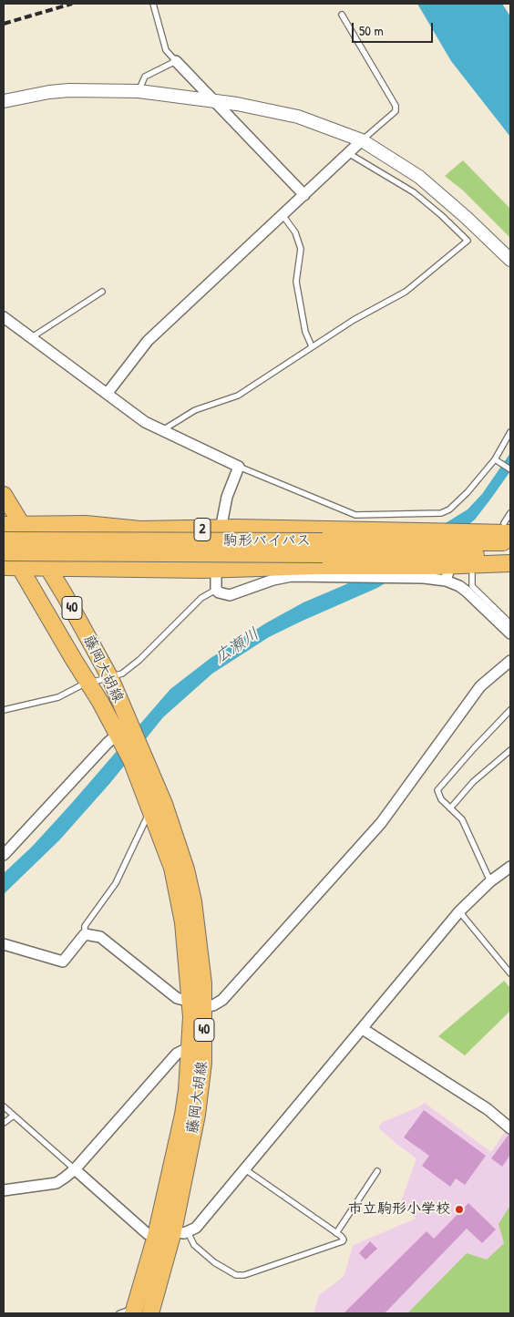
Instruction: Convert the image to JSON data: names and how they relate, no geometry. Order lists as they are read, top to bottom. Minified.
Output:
{"streets":{"main road":["2","駒形バイパス","40","藤岡大胡線"]},"crossings":[["2","駒形バイパス"],["2","藤岡大胡線"],["駒形バイパス","藤岡大胡線"],["40","藤岡大胡線"]],"water":["広瀬川"],"places":["市立駒形小学校"],"scale_bar":"50 m"}
